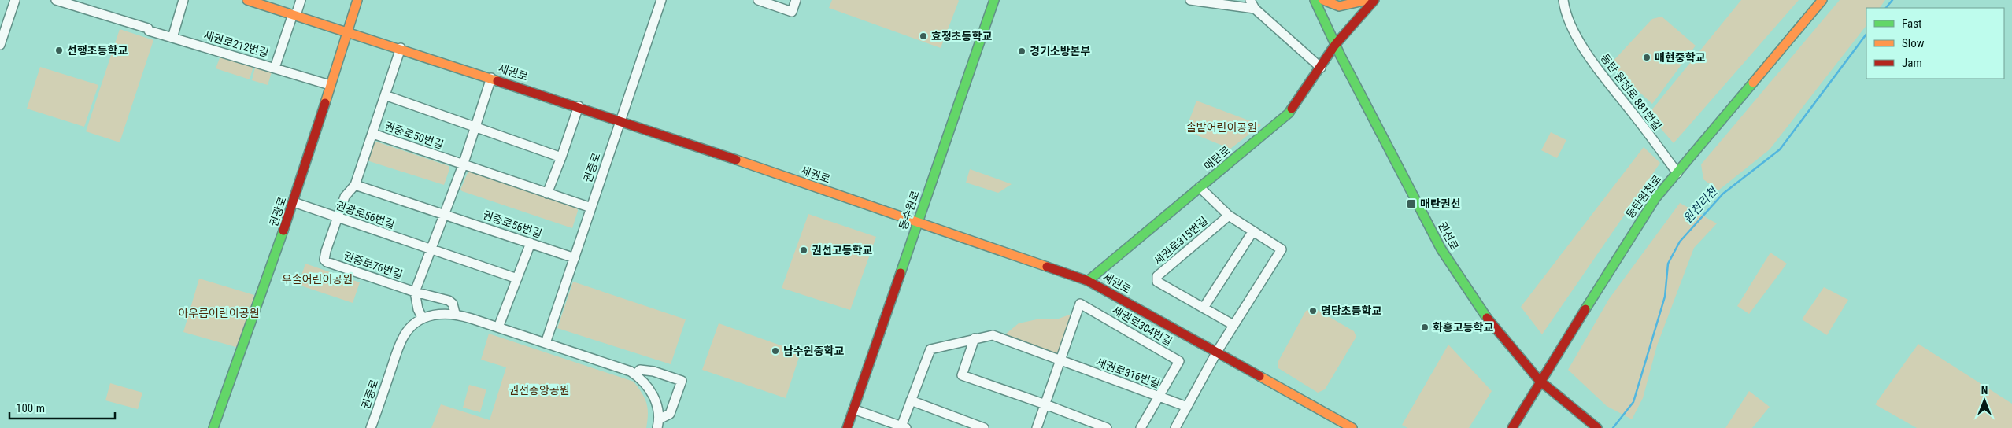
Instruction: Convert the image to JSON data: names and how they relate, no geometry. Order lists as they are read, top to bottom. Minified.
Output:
{"streets":{"street":["세권로212번길","세권로","동탄 원천로 881번길","권중로50번길","매탄로","권중로","동탄원천로","동수원로","권광로","권광로56번길","권중로56번길","권선로","세권로315번길","권중로76번길","세권로304번길","세권로316번길"]},"crossings":[["세권로212번길","권광로"],["세권로","권중로50번길"],["세권로","매탄로"],["세권로","권중로"],["세권로","동수원로"],["세권로","권광로"],["동탄 원천로 881번길","동탄원천로"],["권중로50번길","권중로"],["매탄로","권선로"],["권중로","권중로56번길"],["동탄원천로","권선로"],["권광로","권광로56번길"],["권광로56번길","권중로76번길"],["세권로304번길","세권로316번길"]],"water":["원천리천"],"parks":["솔밭어린이공원","우솔어린이공원","아우름어린이공원","권선중앙공원"],"places":{"other":["효정초등학교","선행초등학교","경기소방본부","매현중학교","권선고등학교","명당초등학교","화홍고등학교","남수원중학교"],"transit":["매탄권선"]},"legend":["Fast","Slow","Jam"],"scale_bar":"100 m","north":"top"}
